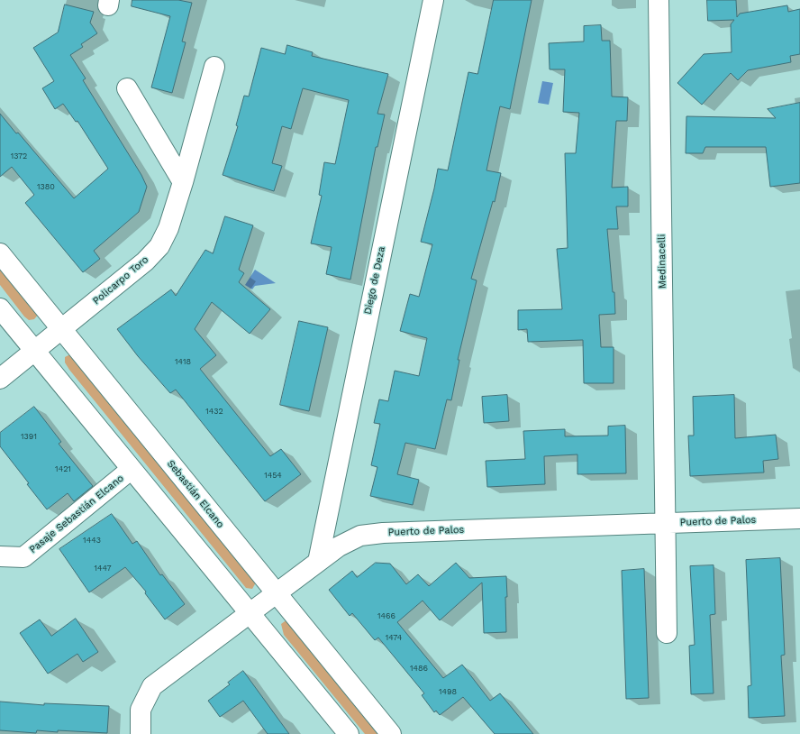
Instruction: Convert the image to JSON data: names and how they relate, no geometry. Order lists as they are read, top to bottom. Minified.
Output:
{"streets":{"street":["Medinacelli","Policarpo Toro","Diego de Deza","Sebastián Elcano","Pasaje Sebastián Elcano","Puerto de Palos"]},"crossings":[["Medinacelli","Puerto de Palos"],["Policarpo Toro","Sebastián Elcano"],["Diego de Deza","Puerto de Palos"],["Sebastián Elcano","Puerto de Palos"]],"house_numbers":["1372","1380","1418","1432","1391","1421","1454","1443","1447","1466","1474","1486","1498"]}
